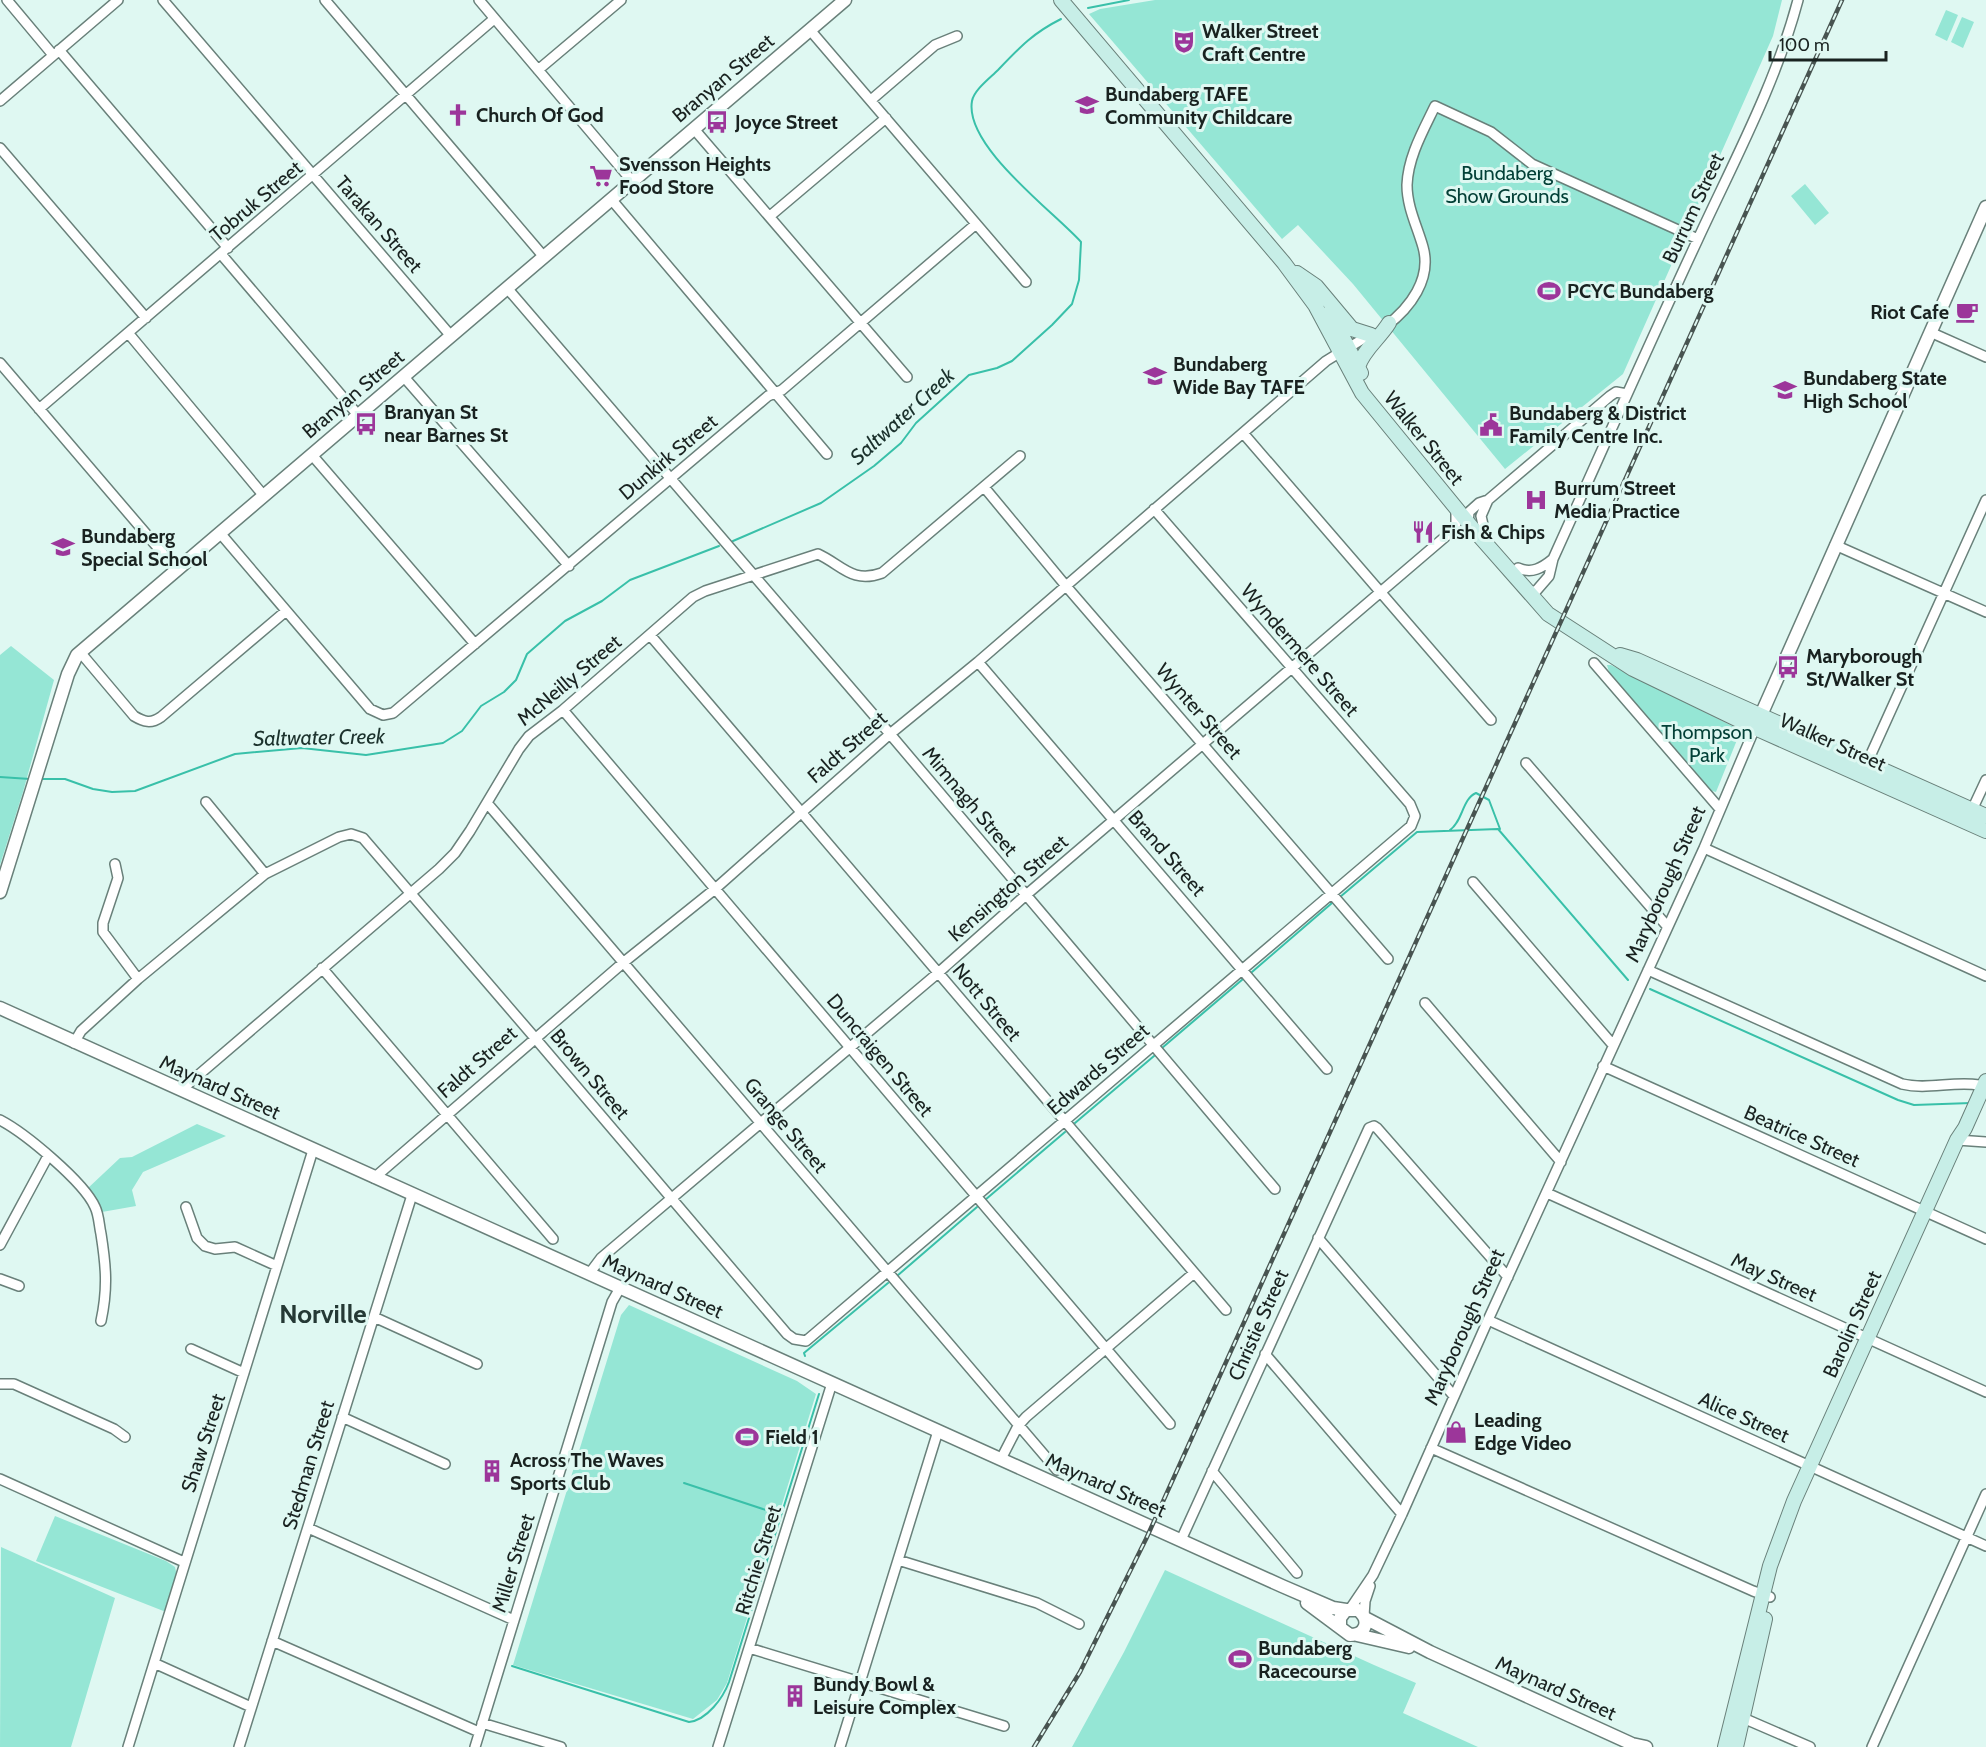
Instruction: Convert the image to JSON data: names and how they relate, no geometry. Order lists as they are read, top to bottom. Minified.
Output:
{"streets":{"main road":["Walker Street","Barolin Street"],"street":["Branyan Street","Tobruk Street","Burrum Street","Tarakan Street","Dunkirk Street","Wyndermere Street","McNeilly Street","Wynter Street","Faldt Street","Mimnagh Street","Brand Street","Maryborough Street","Kensington Street","Nott Street","Duncraigen Street","Edwards Street","Brown Street","Maynard Street","Grange Street","Beatrice Street","May Street","Christie Street","Alice Street","Shaw Street","Stedman Street","Ritchie Street","Miller Street"]},"crossings":[["Branyan Street","Tarakan Street"],["Branyan Street","Mimnagh Street"],["Tobruk Street","Tarakan Street"],["Burrum Street","Walker Street"],["Burrum Street","Faldt Street"],["Walker Street","Faldt Street"],["Walker Street","Maryborough Street"],["Dunkirk Street","Mimnagh Street"],["Wyndermere Street","Faldt Street"],["Wyndermere Street","Kensington Street"],["Wyndermere Street","Edwards Street"],["McNeilly Street","Wynter Street"],["McNeilly Street","Mimnagh Street"],["McNeilly Street","Nott Street"],["McNeilly Street","Duncraigen Street"],["McNeilly Street","Brown Street"],["McNeilly Street","Maynard Street"],["McNeilly Street","Grange Street"],["Wynter Street","Faldt Street"],["Wynter Street","Kensington Street"],["Wynter Street","Edwards Street"],["Faldt Street","Mimnagh Street"],["Faldt Street","Brand Street"],["Faldt Street","Nott Street"],["Faldt Street","Duncraigen Street"],["Faldt Street","Brown Street"],["Faldt Street","Maynard Street"],["Faldt Street","Grange Street"],["Mimnagh Street","Kensington Street"],["Mimnagh Street","Edwards Street"],["Brand Street","Kensington Street"],["Brand Street","Edwards Street"],["Maryborough Street","Maynard Street"],["Maryborough Street","Beatrice Street"],["Maryborough Street","May Street"],["Maryborough Street","Christie Street"],["Maryborough Street","Alice Street"],["Kensington Street","Nott Street"],["Kensington Street","Duncraigen Street"],["Kensington Street","Brown Street"],["Kensington Street","Maynard Street"],["Kensington Street","Grange Street"],["Nott Street","Edwards Street"],["Duncraigen Street","Edwards Street"],["Edwards Street","Brown Street"],["Edwards Street","Grange Street"],["Maynard Street","Christie Street"],["Maynard Street","Shaw Street"],["Maynard Street","Stedman Street"],["Maynard Street","Ritchie Street"],["Maynard Street","Miller Street"],["Beatrice Street","Barolin Street"],["May Street","Barolin Street"],["Barolin Street","Alice Street"]],"districts":["Norville"],"water":["Saltwater Creek"],"parks":["Bundaberg Show Grounds","Thompson Park"],"places":{"theatre":["Walker Street Craft Centre"],"school or university":["Bundaberg TAFE Community Childcare","Bundaberg Wide Bay TAFE","Bundaberg State High School","Bundaberg Special School"],"church":["Church Of God"],"bus stop":["Joyce Street","Branyan St near Barnes St","Maryborough St/Walker St"],"supermarket":["Svensson Heights Food Store"],"sports":["PCYC Bundaberg","Field 1","Bundaberg Racecourse"],"cafe":["Riot Cafe"],"public building":["Bundaberg & District Family Centre Inc."],"hospital":["Burrum Street Media Practice"],"restaurant":["Fish & Chips"],"shop":["Leading Edge Video"],"building":["Across The Waves Sports Club","Bundy Bowl & Leisure Complex"]},"scale_bar":"100 m"}
